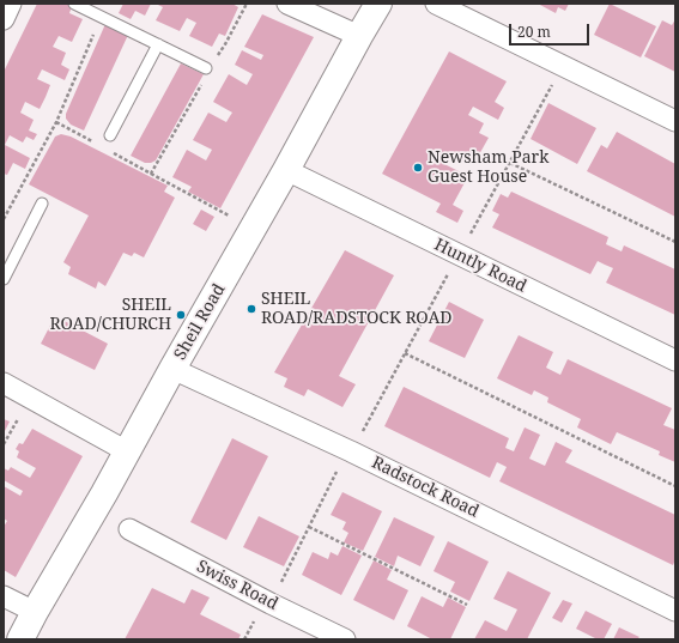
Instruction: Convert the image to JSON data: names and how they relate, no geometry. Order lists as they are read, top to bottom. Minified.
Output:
{"streets":{"main road":["Sheil Road"],"street":["Huntly Road","Radstock Road","Swiss Road"]},"crossings":[["Huntly Road","Sheil Road"],["Sheil Road","Radstock Road"]],"places":["Newsham Park Guest House","SHEIL ROAD/RADSTOCK ROAD","SHEIL ROAD/CHURCH"],"scale_bar":"20 m"}
